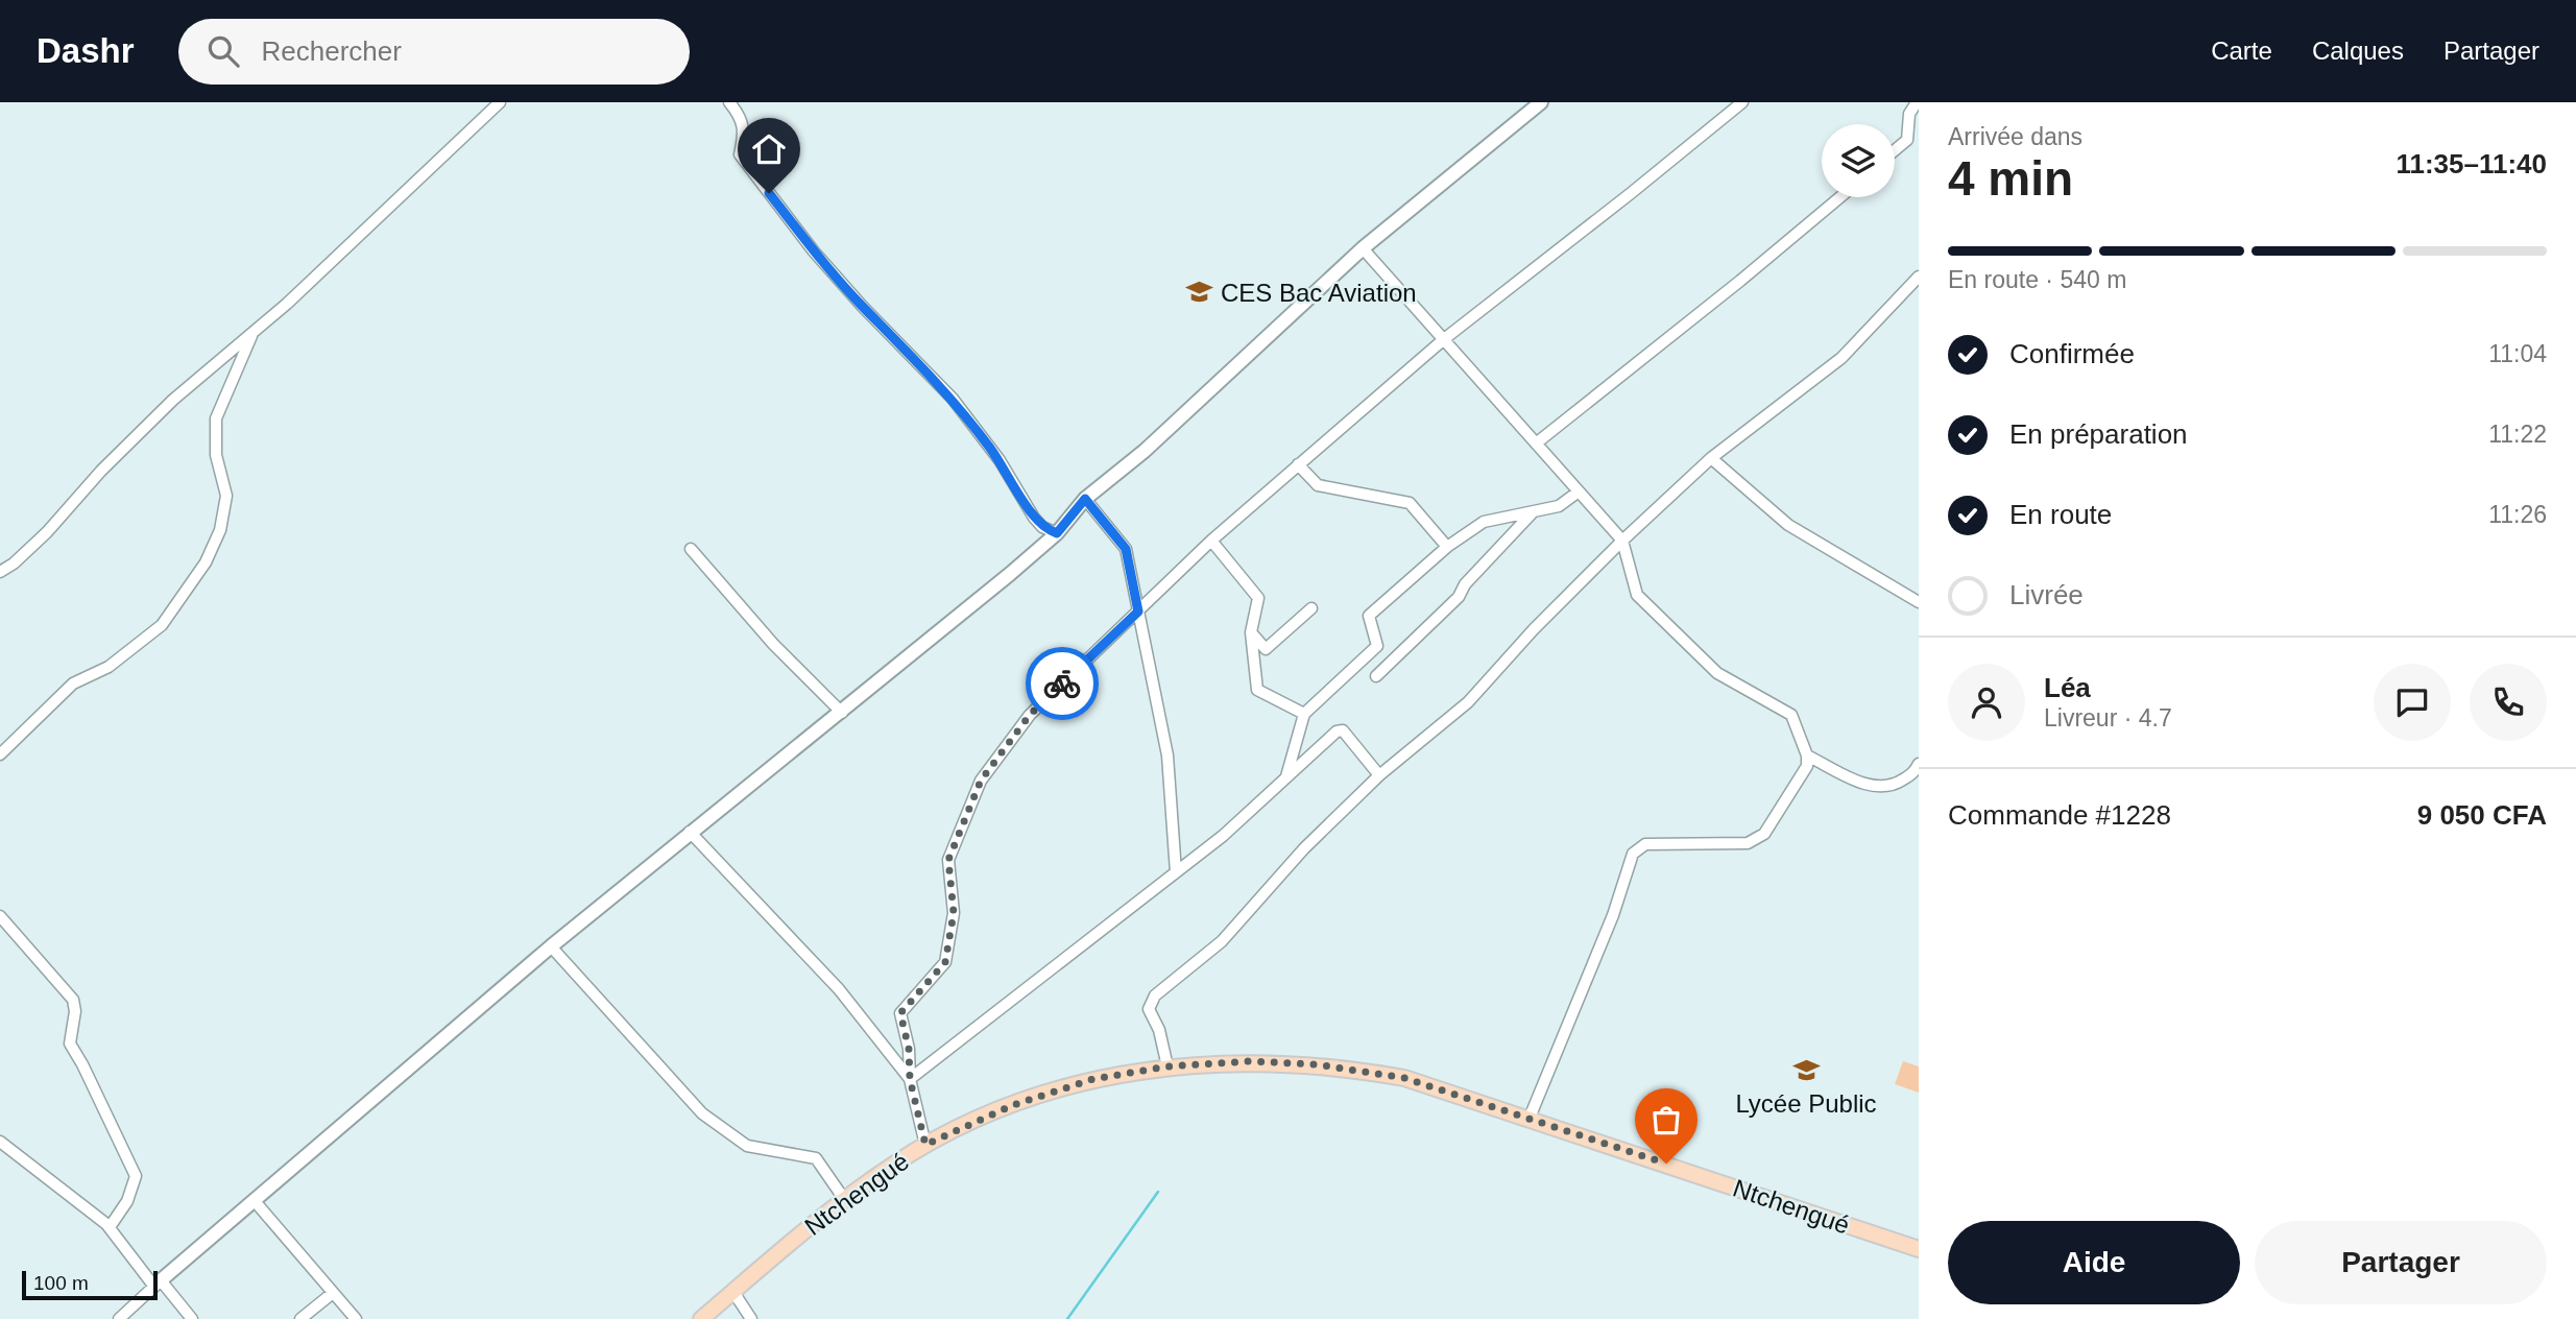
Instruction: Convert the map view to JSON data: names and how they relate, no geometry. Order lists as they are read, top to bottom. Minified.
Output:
{"streets":{"main road":["Ntchengué"]},"places":{"school or university":["CES Bac Aviation","Lycée Public"]},"scale_bar":"100 m","page":{"header":"Dashr","search":"Rechercher","nav":["Carte","Calques","Partager"],"heading":["4 min","Arrivée dans","11:35–11:40"],"panel":["Léa","Livreur · 4.7","Commande #1228","9 050 CFA"],"bar":"En route · 540 m","list":[["Confirmée","11:04"],["En préparation","11:22"],["En route","11:26"],"Livrée"],"buttons":["Aide","Partager"],"scale":"100 m"}}
